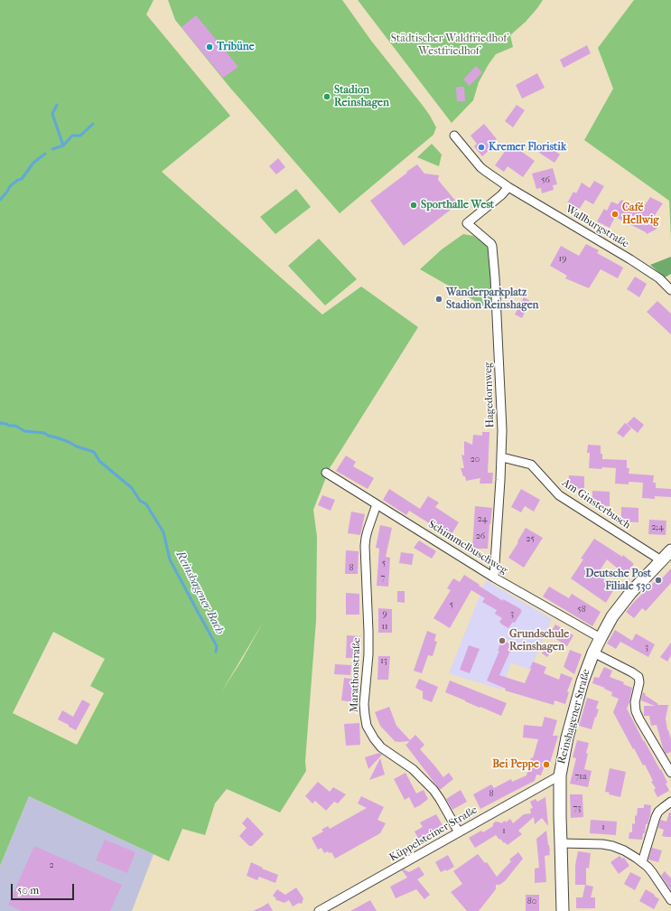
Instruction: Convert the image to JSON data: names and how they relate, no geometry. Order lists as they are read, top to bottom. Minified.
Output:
{"streets":{"main road":["Reinshagener Straße"],"street":["Wallburgstraße","Hagedornweg","Am Ginsterbusch","Schimmelbuschweg","Marathonstraße","Küppelsteiner Straße"]},"crossings":[["Wallburgstraße","Hagedornweg"],["Hagedornweg","Am Ginsterbusch"],["Hagedornweg","Schimmelbuschweg"],["Am Ginsterbusch","Reinshagener Straße"],["Schimmelbuschweg","Marathonstraße"],["Schimmelbuschweg","Reinshagener Straße"],["Marathonstraße","Küppelsteiner Straße"],["Reinshagener Straße","Küppelsteiner Straße"]],"water":["Reinshagener Bach"],"parks":["Städtischer Waldfriedhof Westfriedhof"],"places":["Tribüne","Stadion Reinshagen","Kremer Floristik","Sporthalle West","Café Hellwig","Wanderparkplatz Stadion Reinshagen","Deutsche Post Filiale 530","Grundschule Reinshagen","Bei Peppe"],"house_numbers":["56","19","20","24","2;4","26","25","5","8","7","5","58","9","3","11","3","13","71a","8","73","1","1","2","80"],"scale_bar":"50 m"}
